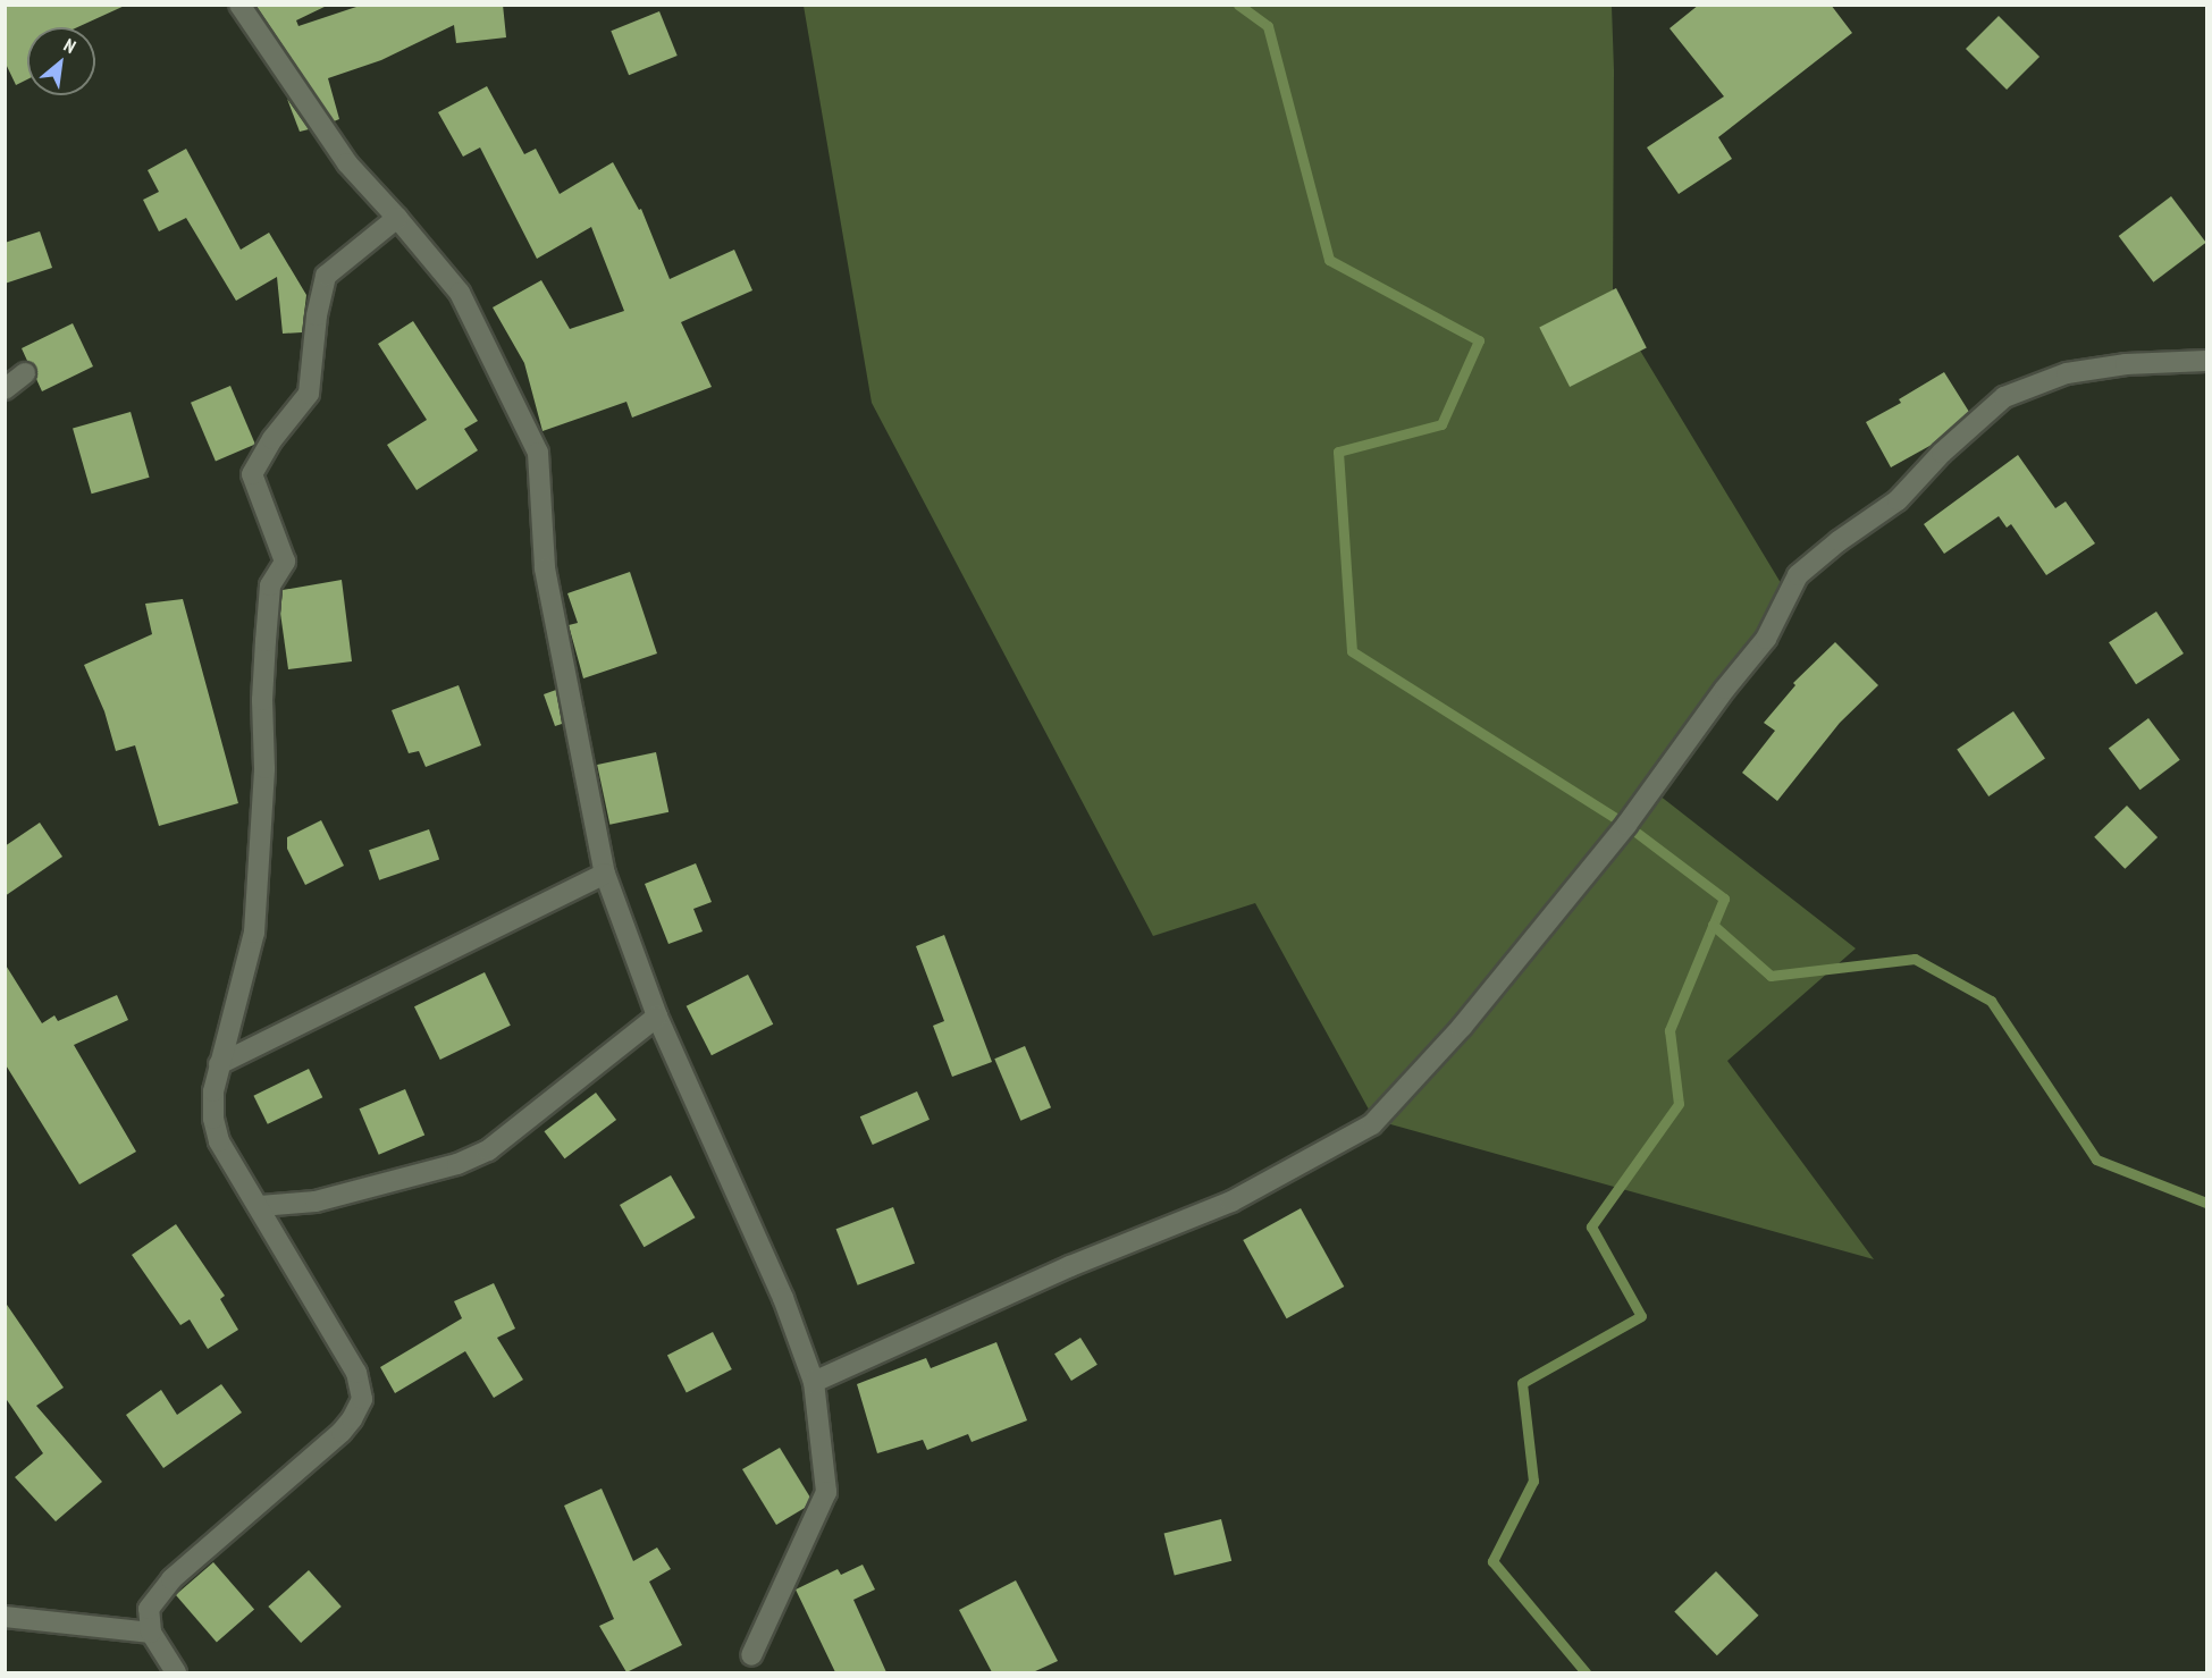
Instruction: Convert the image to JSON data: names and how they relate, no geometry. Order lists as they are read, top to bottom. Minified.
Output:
{"north":"top right"}
